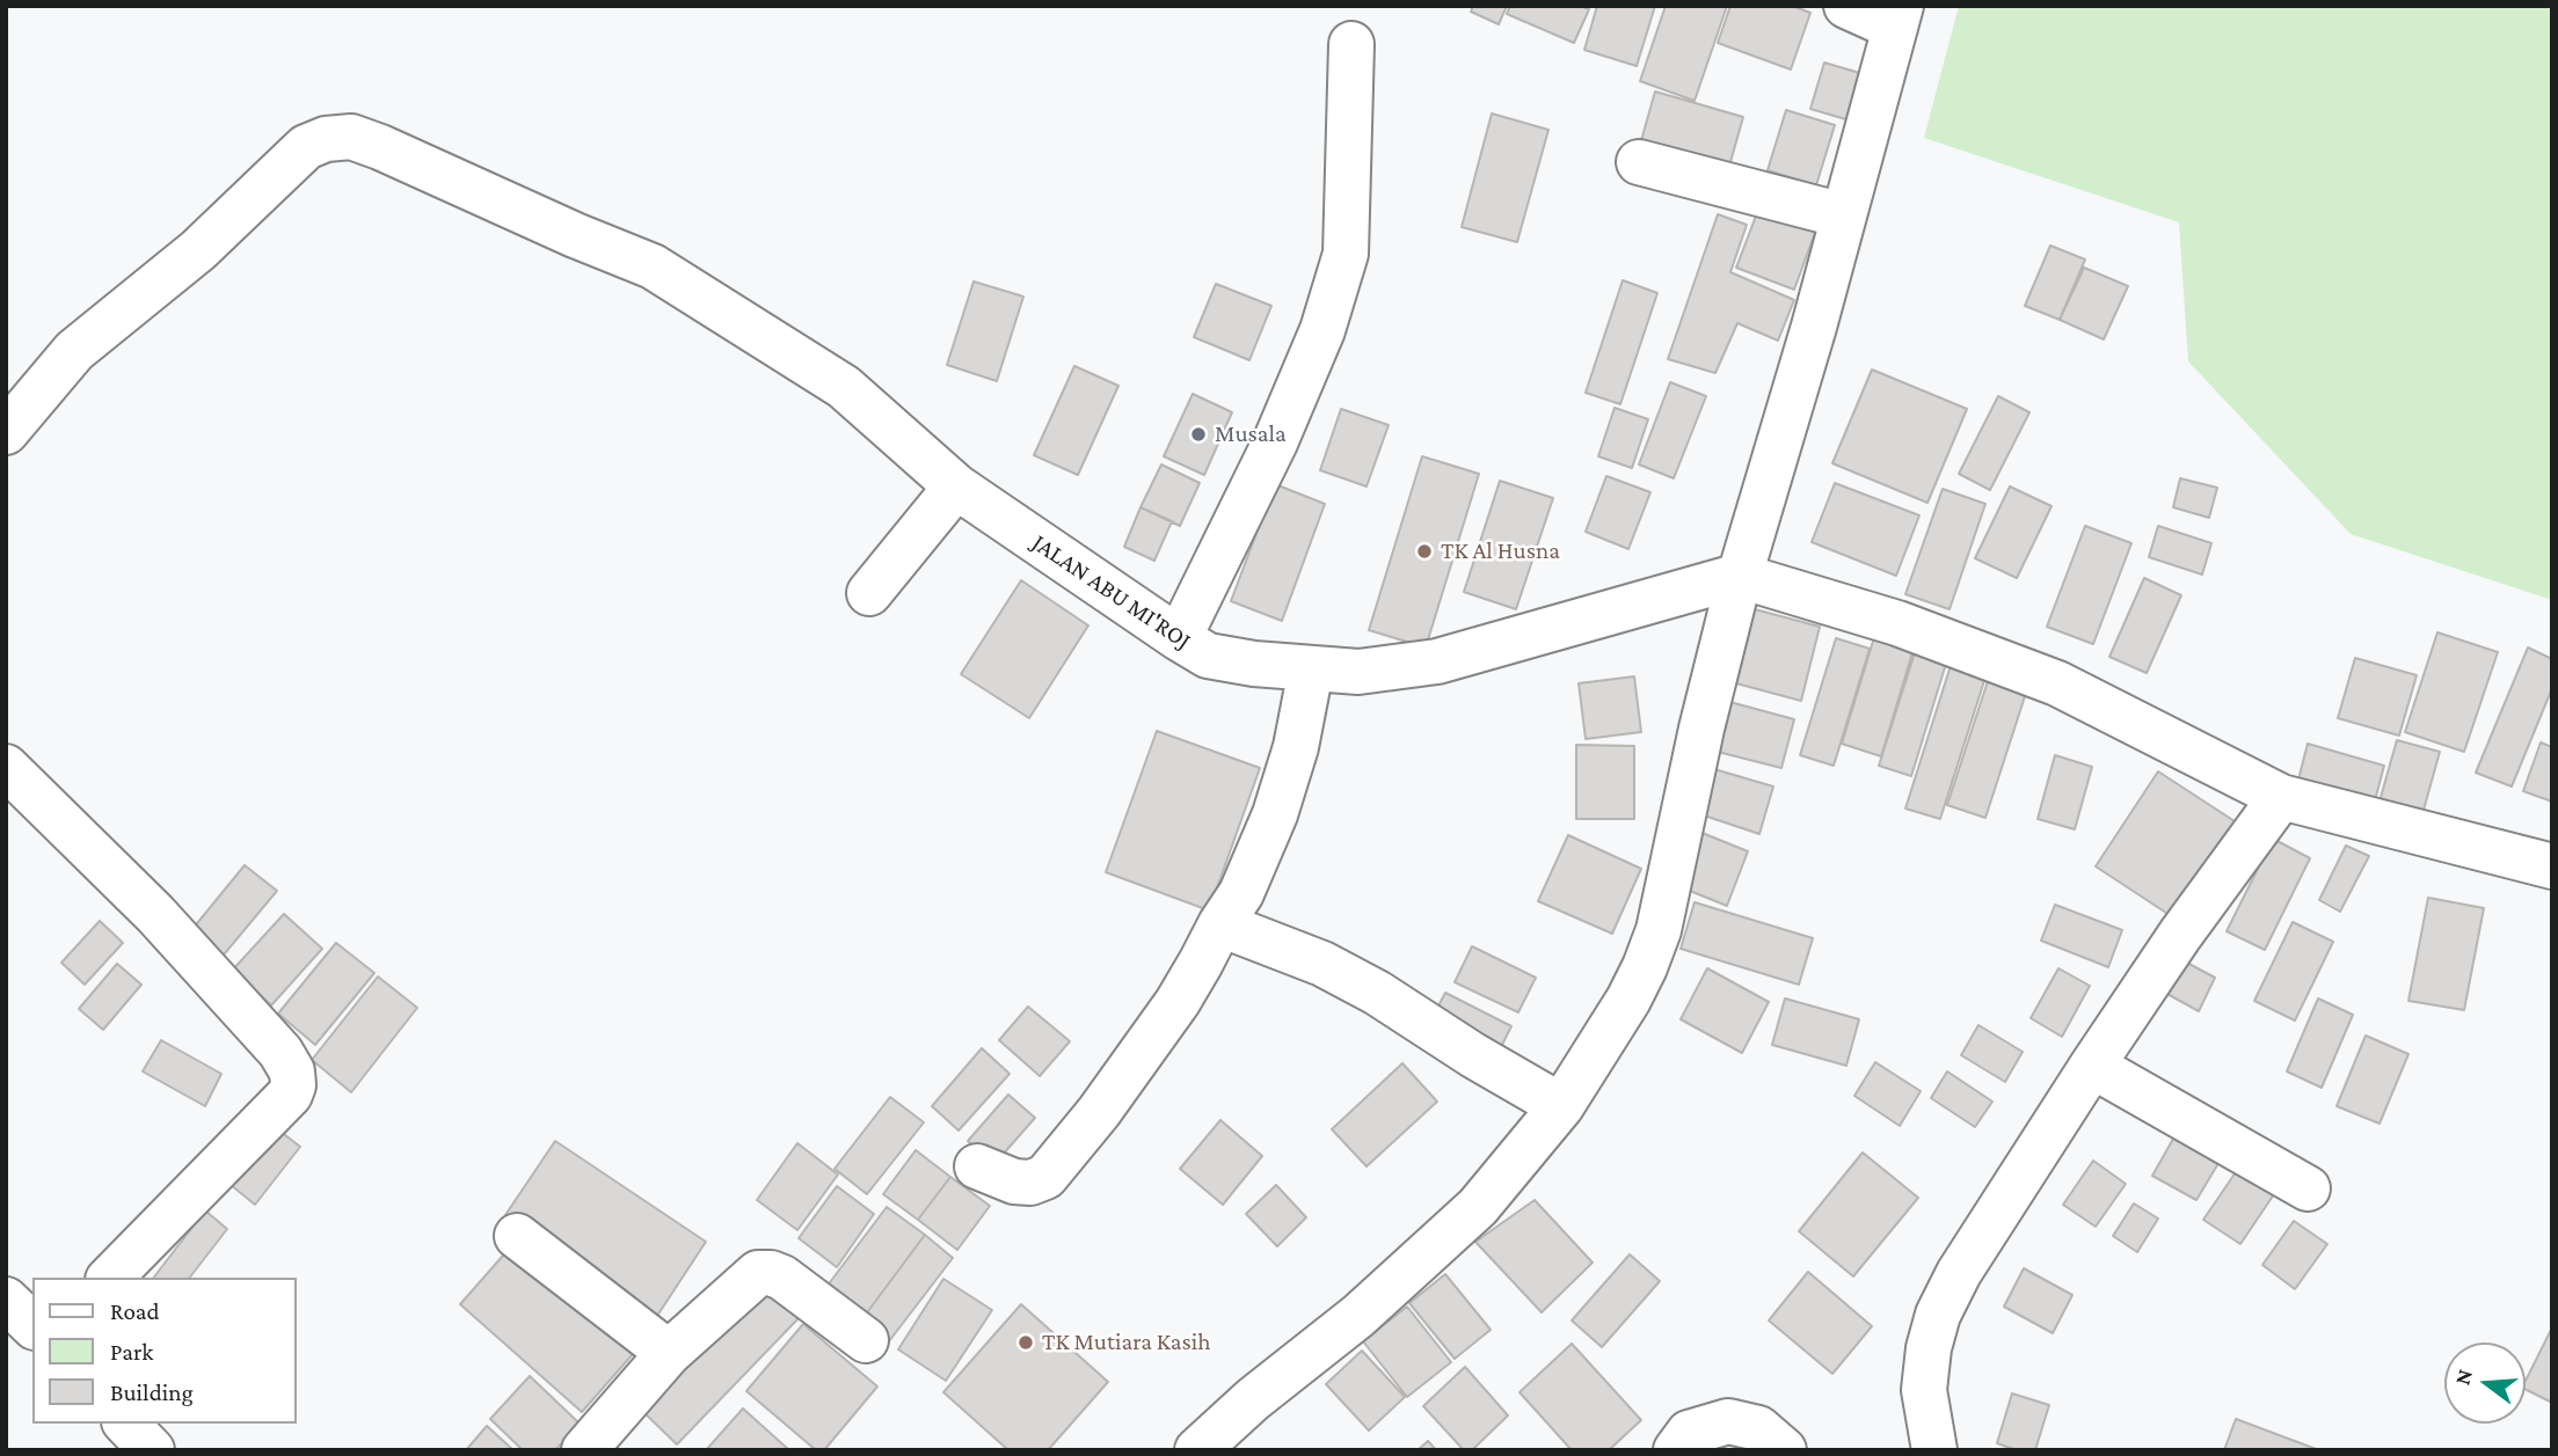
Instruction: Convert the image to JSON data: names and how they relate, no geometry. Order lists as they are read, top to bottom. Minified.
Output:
{"streets":{"street":["JALAN ABU MI'ROJ"]},"places":["Musala","TK Al Husna","TK Mutiara Kasih"],"legend":["Road","Park","Building"],"north":"left"}
